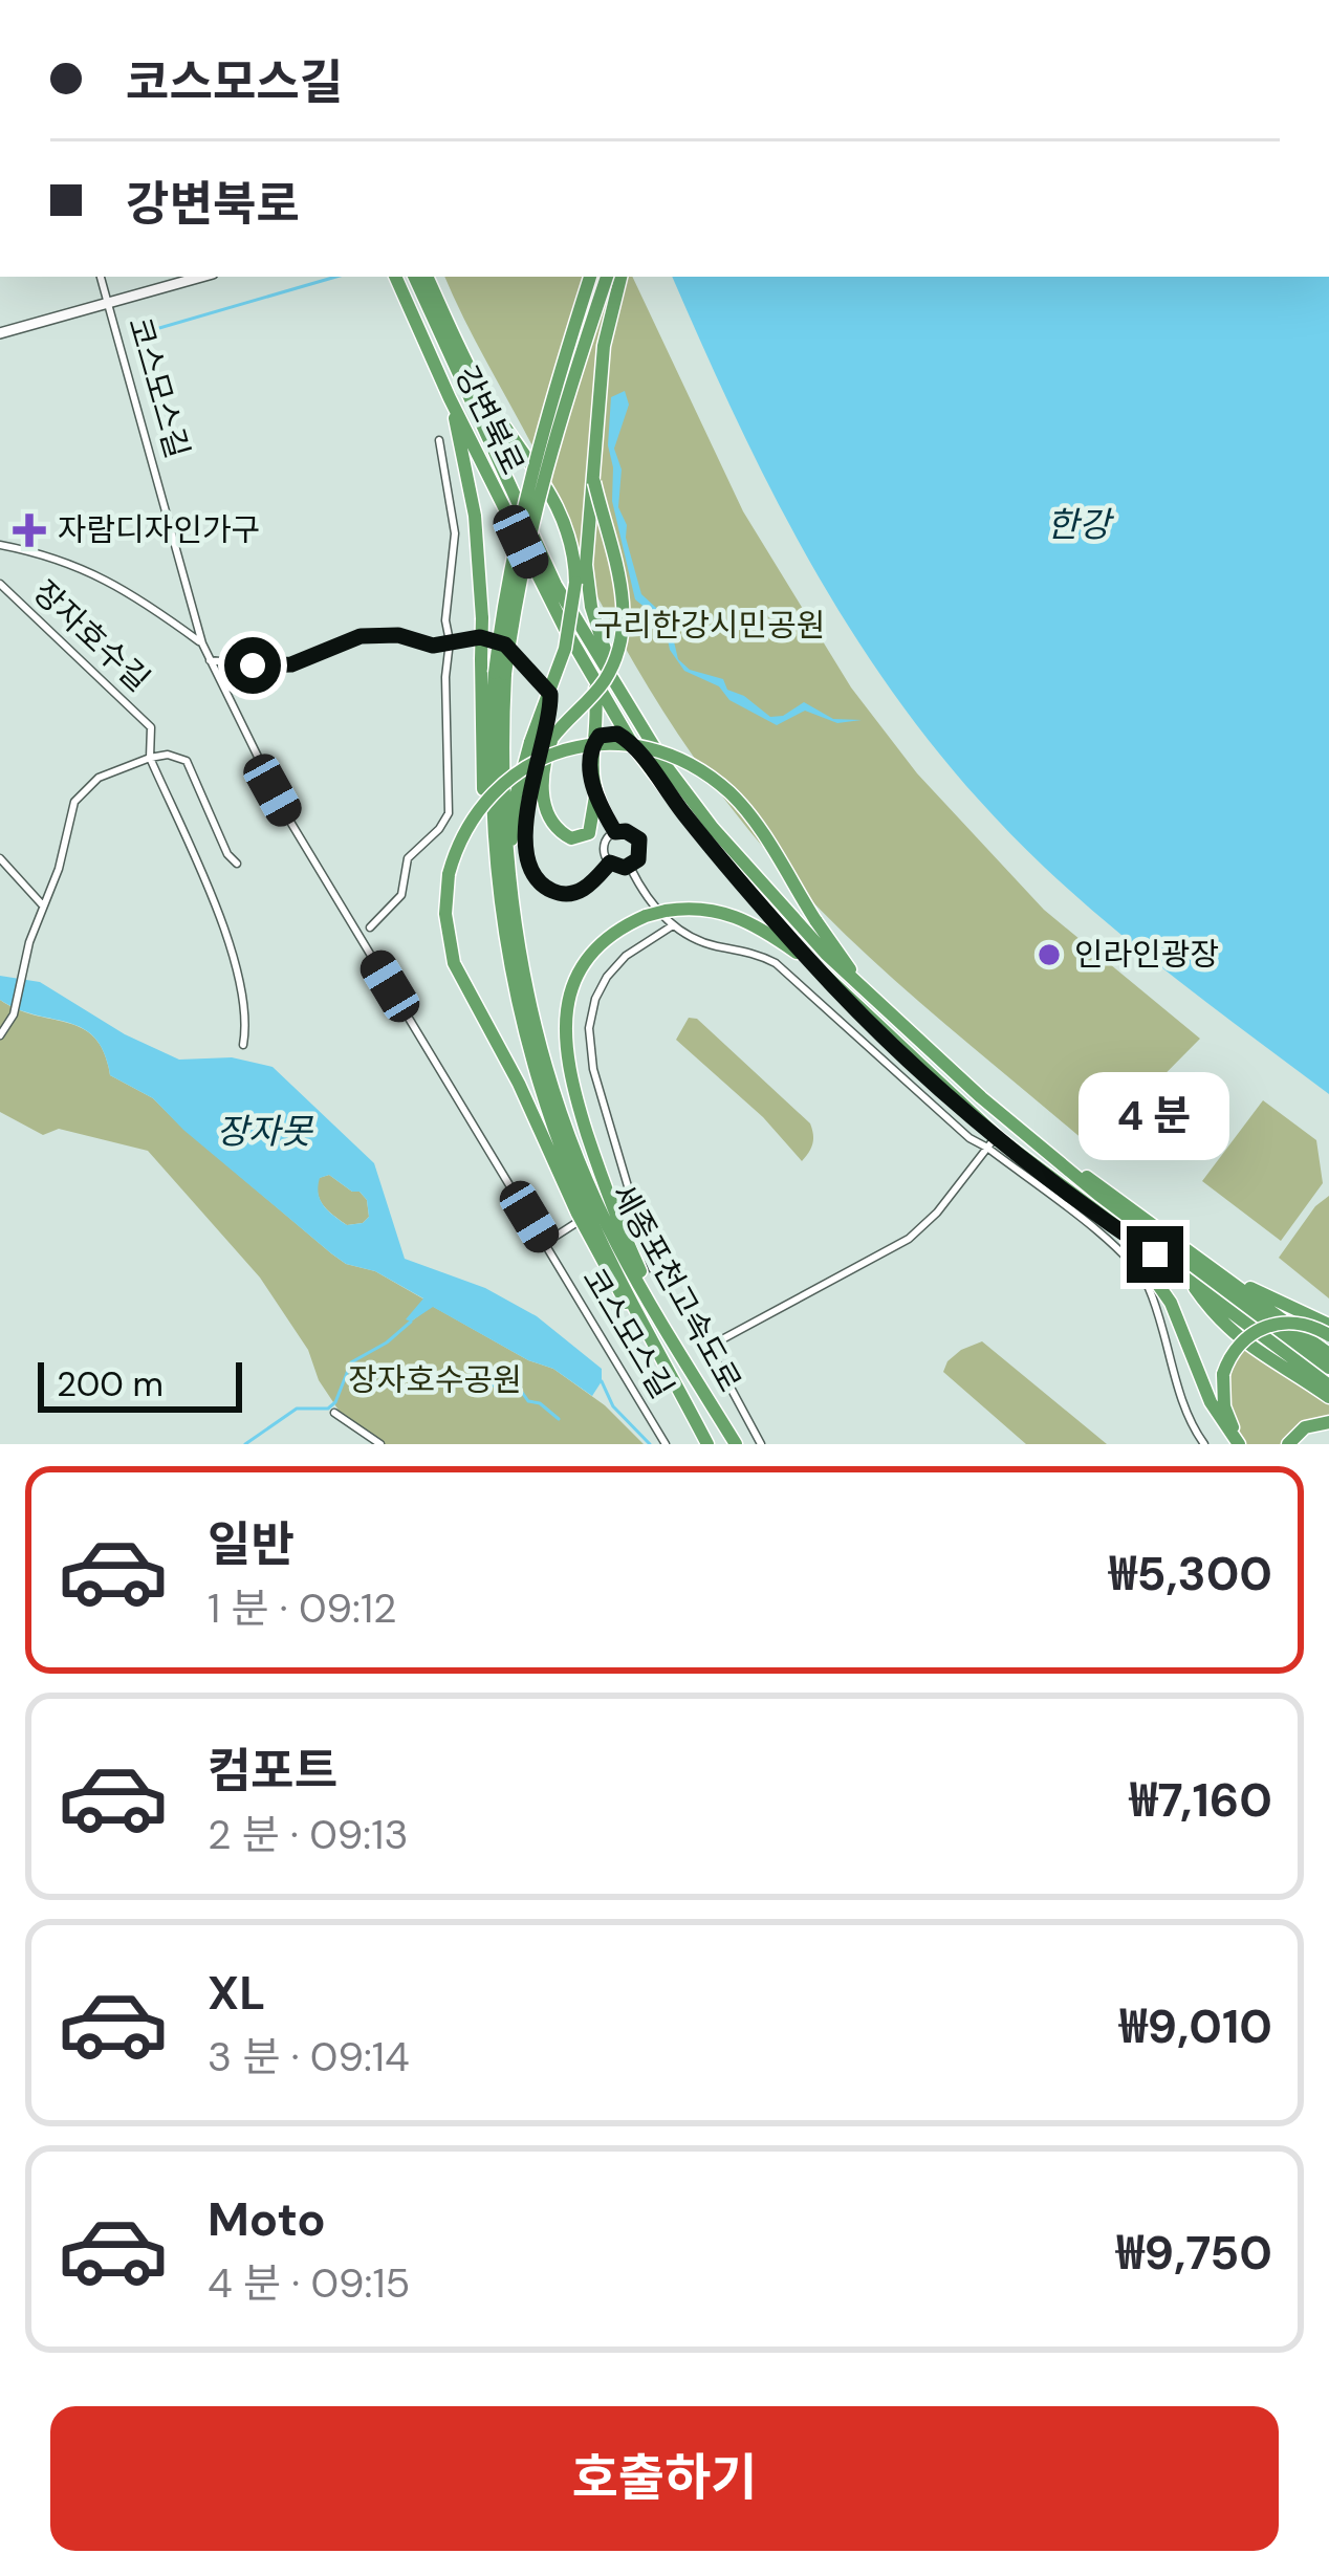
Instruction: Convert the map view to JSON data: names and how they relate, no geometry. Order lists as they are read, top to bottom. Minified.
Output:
{"streets":{"highway":["강변북로","세종포천고속도로"],"street":["코스모스길","장자호수길"]},"water":["한강","장자못"],"parks":["구리한강시민공원","장자호수공원"],"places":{"health":["자람디자인가구"],"other":["인라인광장"]},"scale_bar":"200 m","page":{"banner":["코스모스길","강변북로"],"bubble":"4 분","scale":"200 m","list":[{"name":"일반","note":"1 분 · 09:12","value":"₩5,300"},{"name":"컴포트","note":"2 분 · 09:13","value":"₩7,160"},{"name":"XL","note":"3 분 · 09:14","value":"₩9,010"},{"name":"Moto","note":"4 분 · 09:15","value":"₩9,750"}],"buttons":"호출하기"}}
